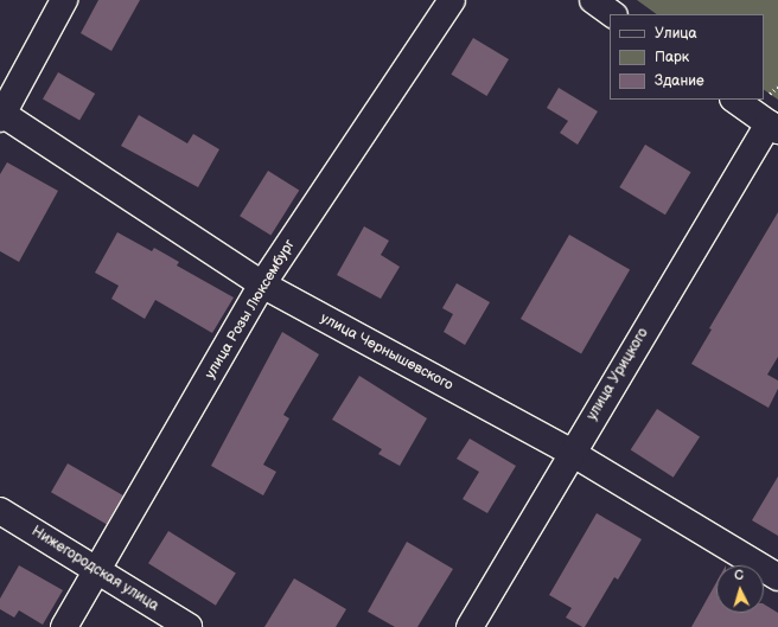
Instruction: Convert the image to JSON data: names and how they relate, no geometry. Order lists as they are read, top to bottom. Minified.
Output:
{"streets":{"street":["улица Розы Люксембург","улица Чернышевского","улица Урицкого","Нижегородская улица"]},"crossings":[["улица Розы Люксембург","улица Чернышевского"],["улица Розы Люксембург","Нижегородская улица"],["улица Чернышевского","улица Урицкого"]],"legend":["Улица","Парк","Здание"],"north":"top"}
